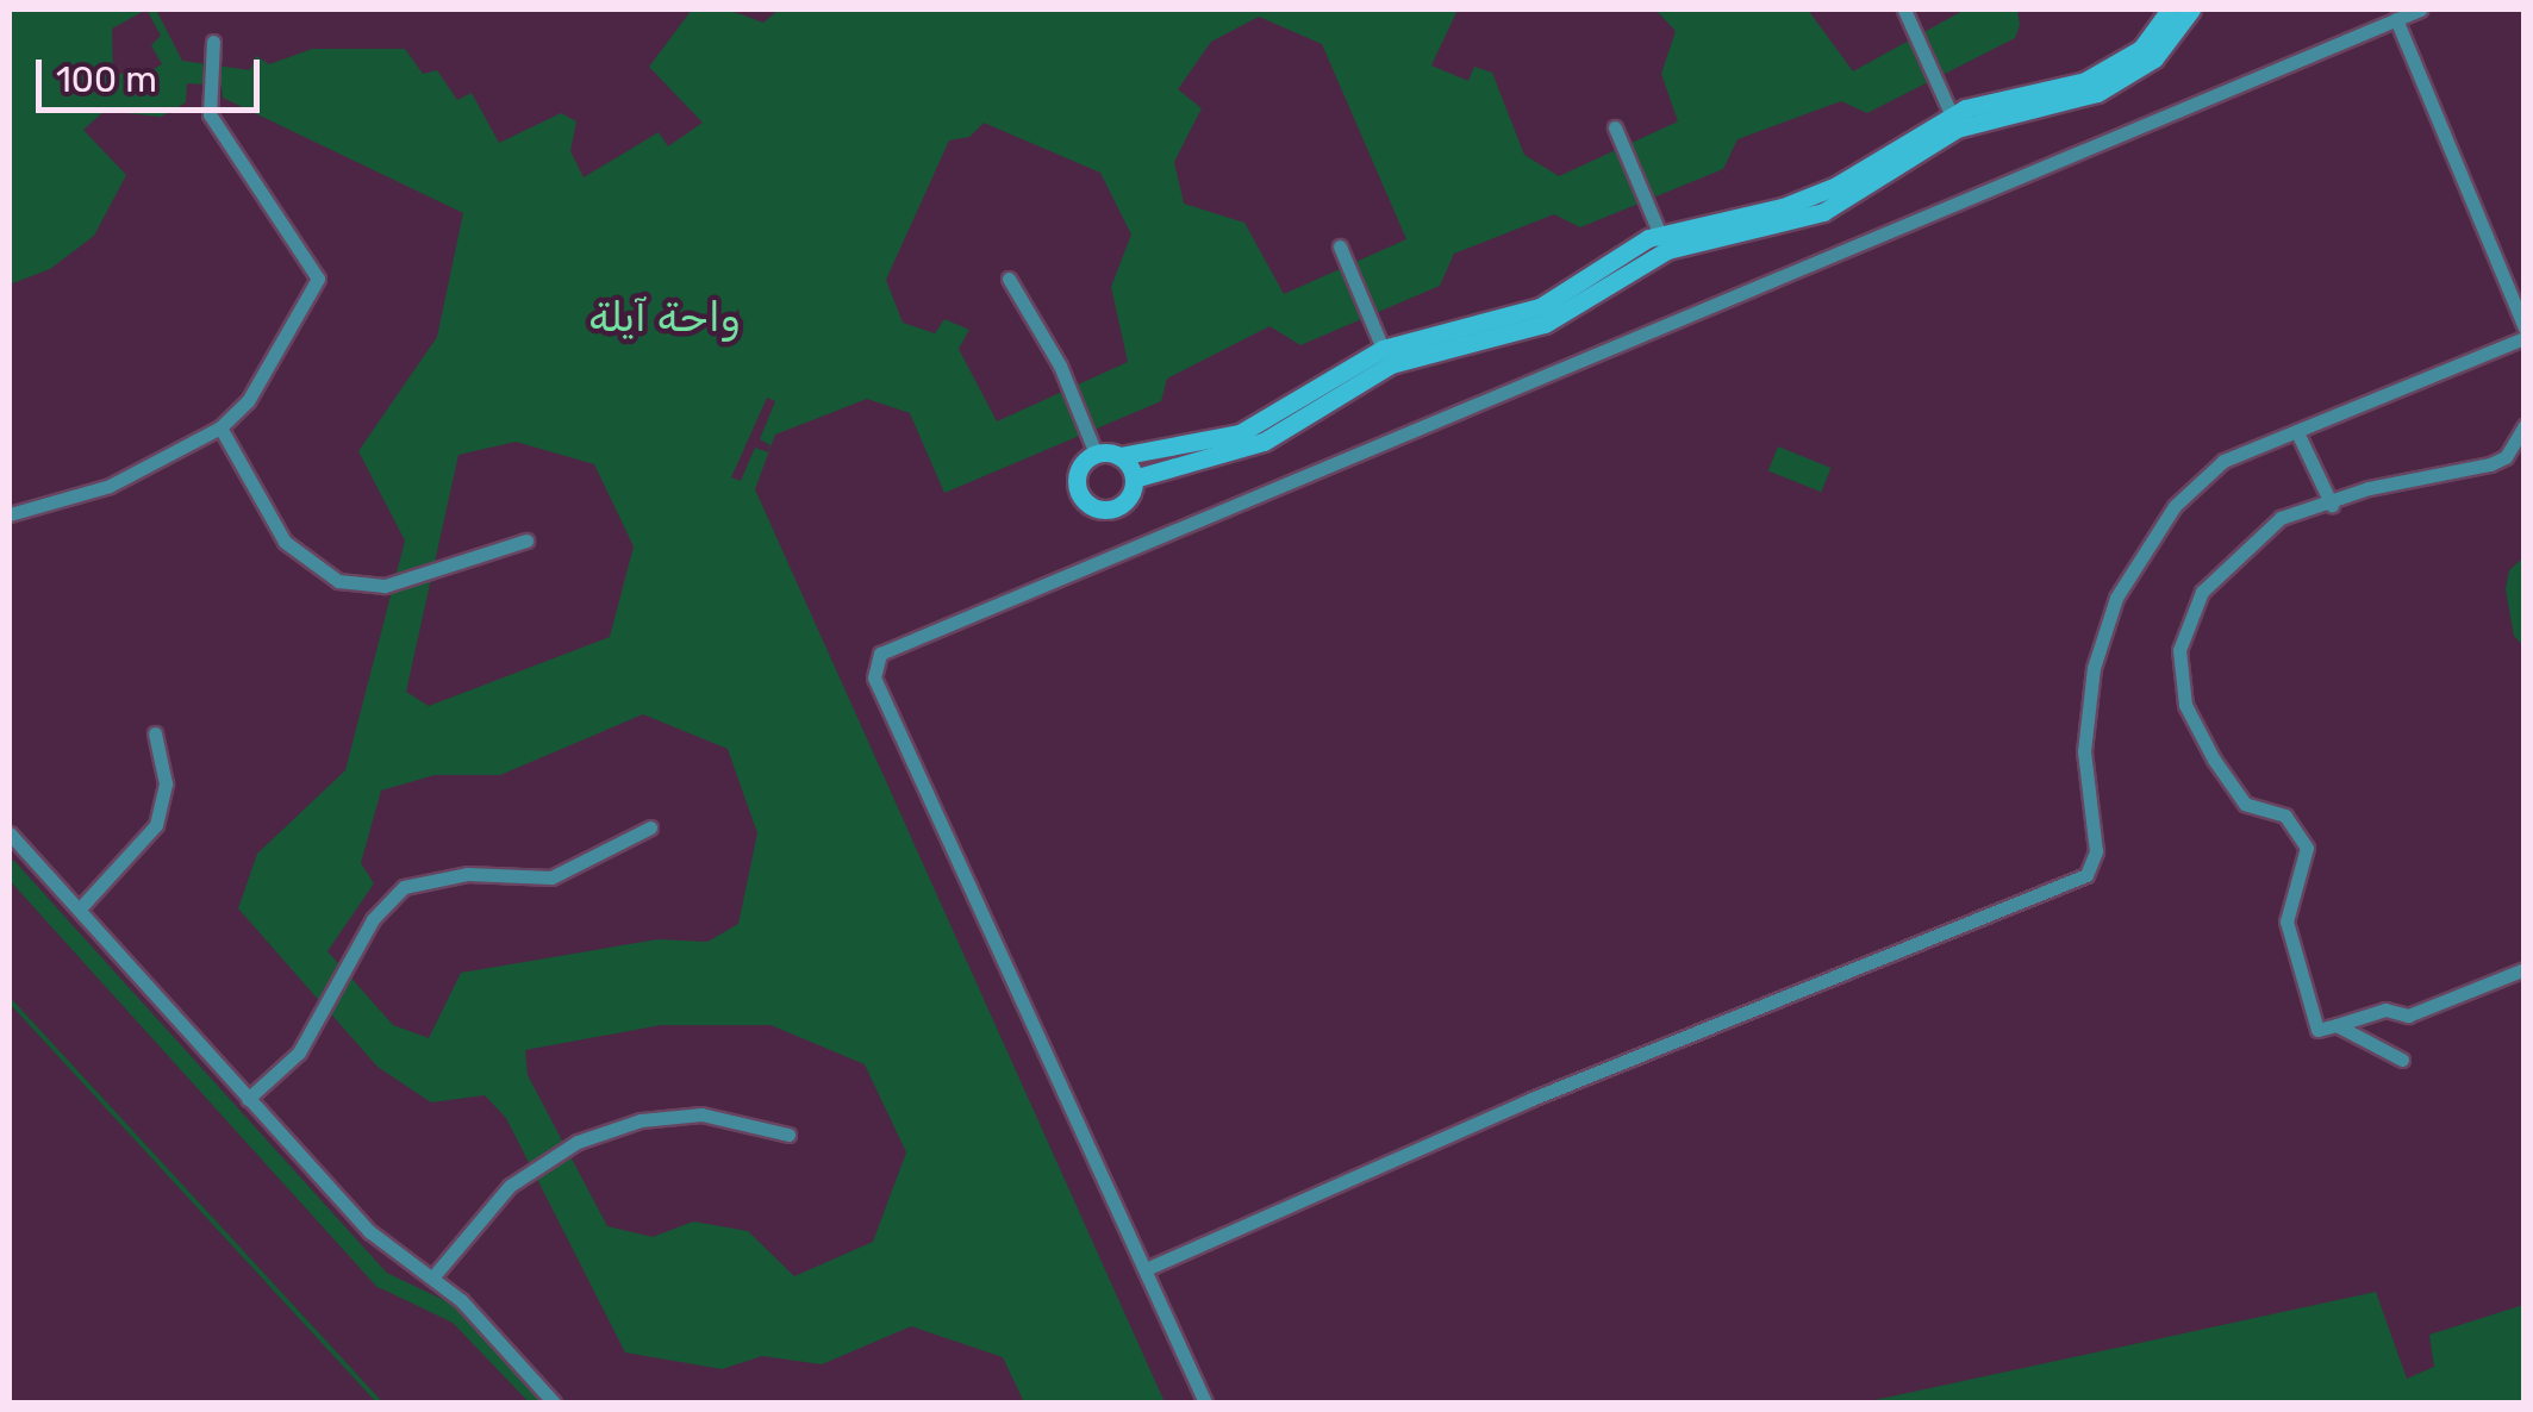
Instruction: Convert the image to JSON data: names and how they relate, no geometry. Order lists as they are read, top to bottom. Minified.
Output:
{"water":["واحة آيلة"],"scale_bar":"100 m"}
